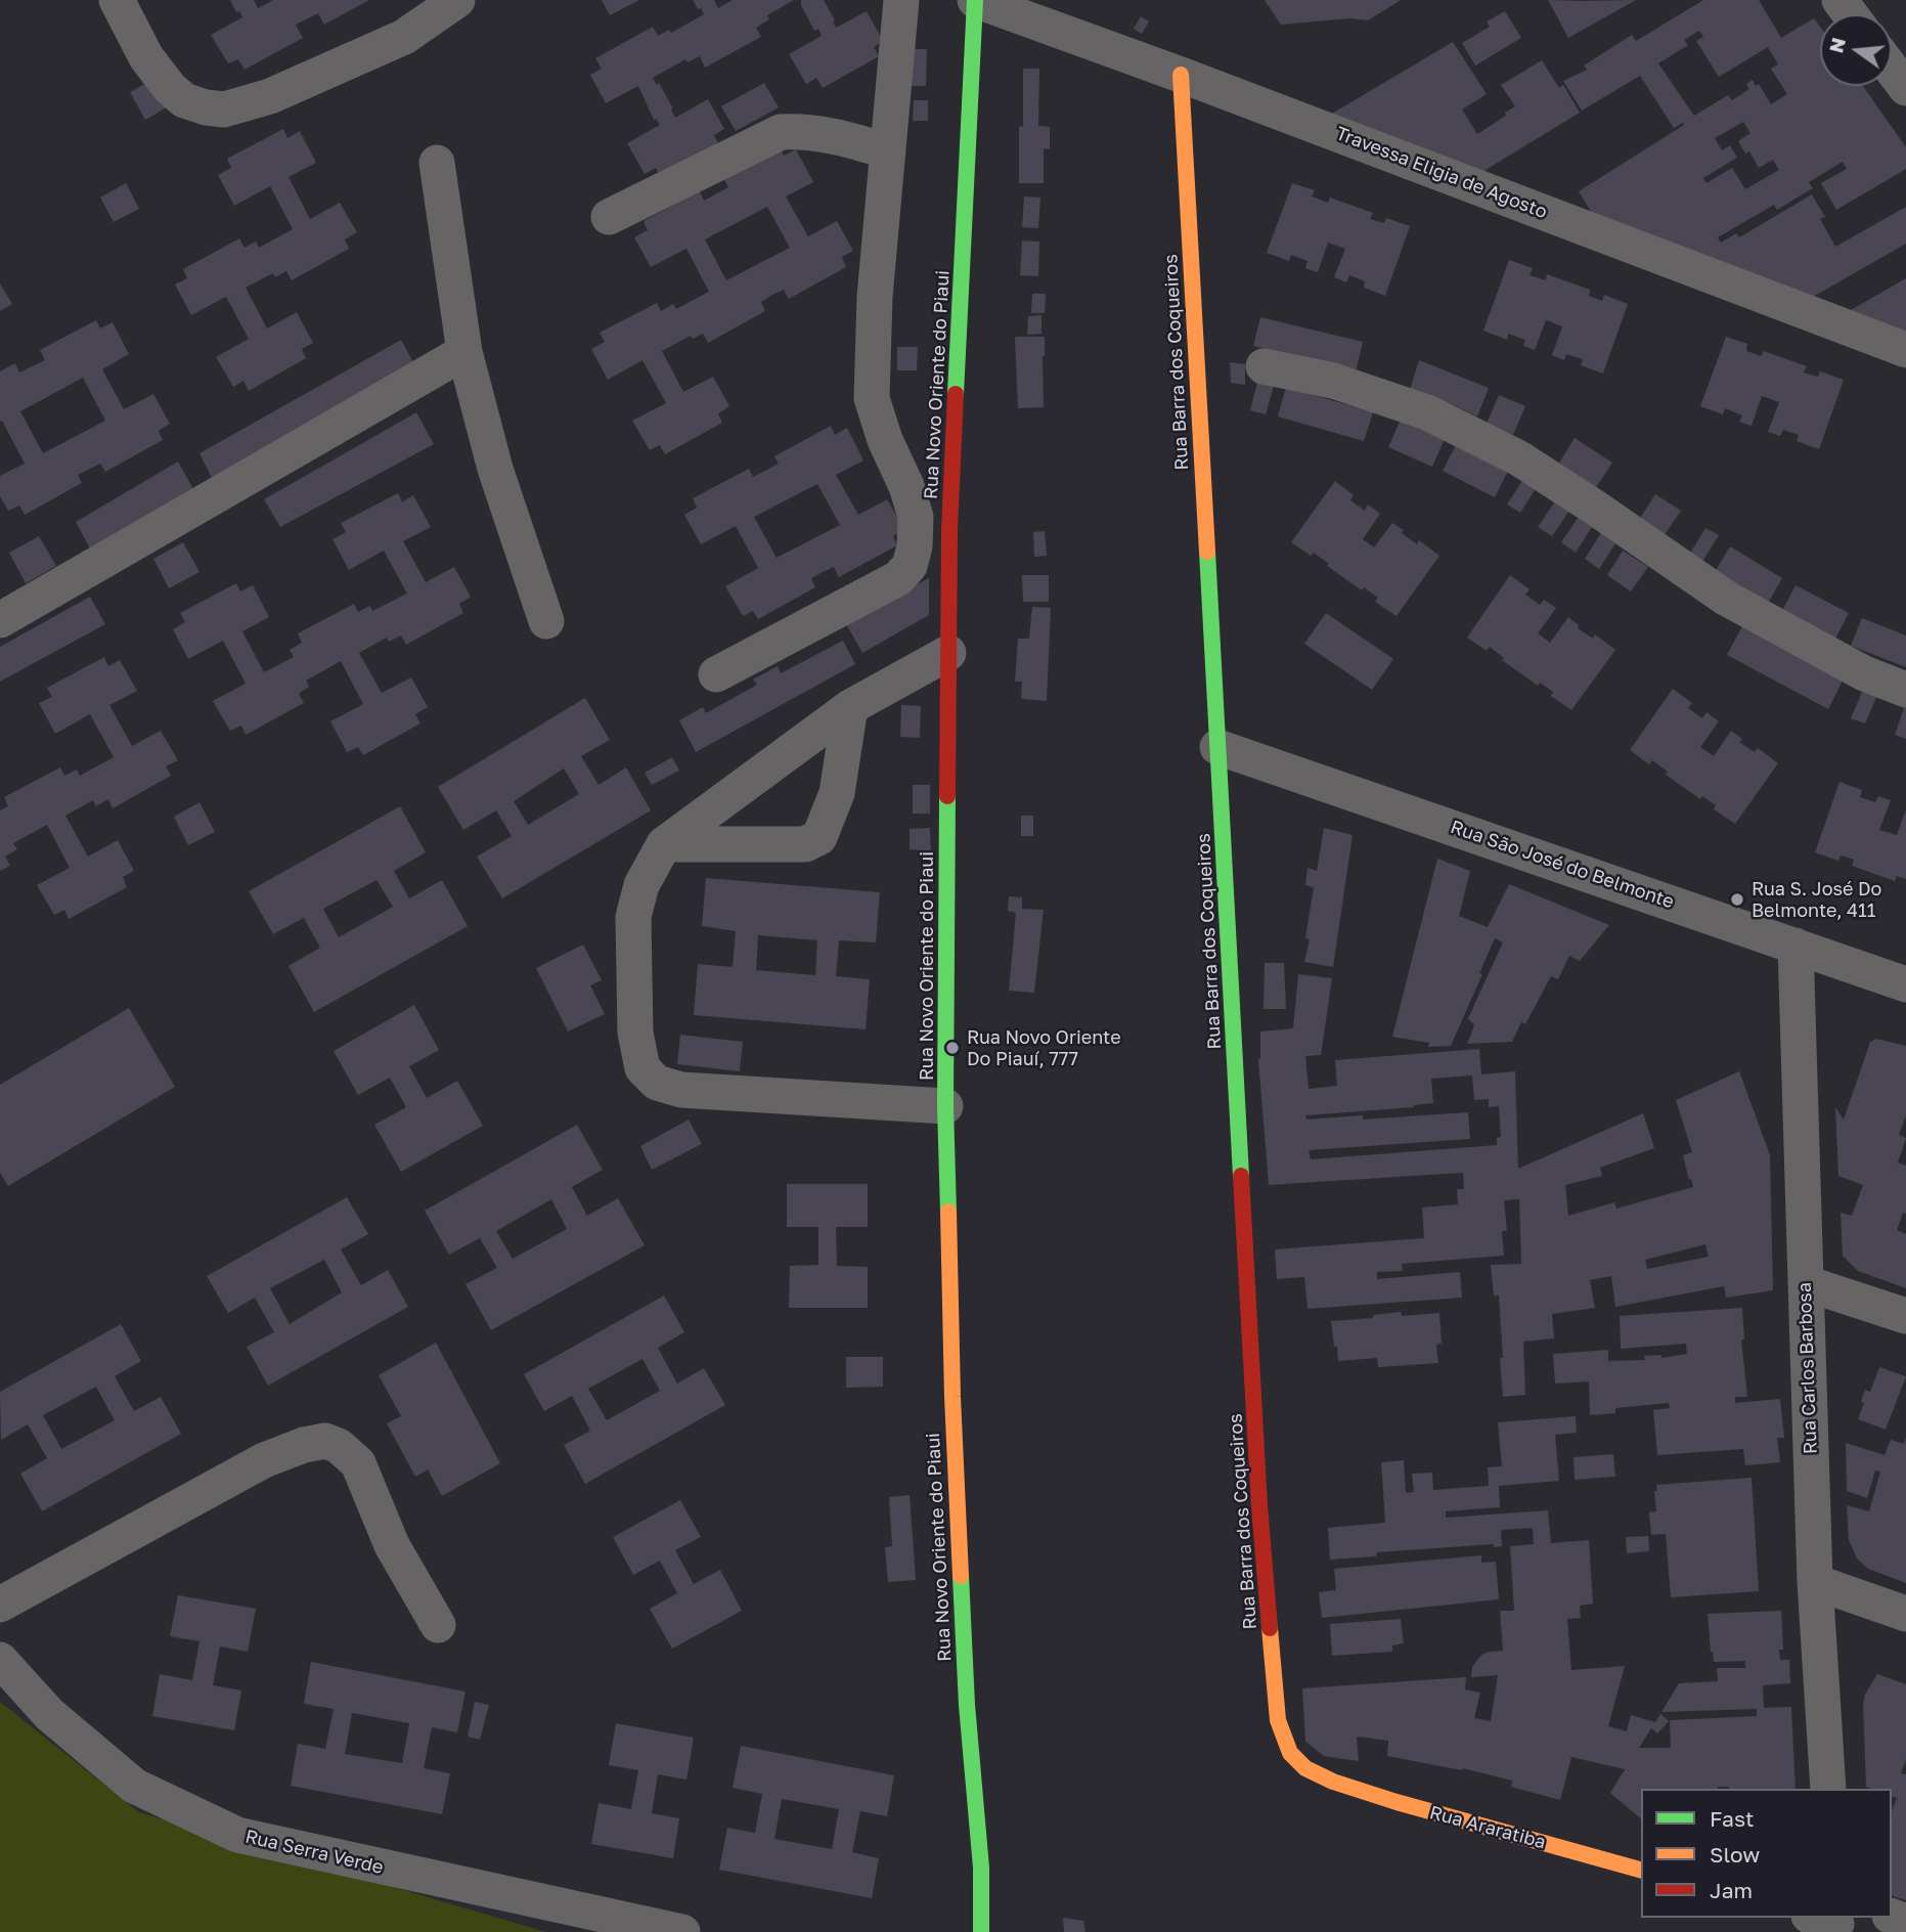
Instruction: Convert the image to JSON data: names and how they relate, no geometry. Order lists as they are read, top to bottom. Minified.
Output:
{"streets":{"street":["Travessa Eligia de Agosto","Rua Barra dos Coqueiros","Rua Novo Oriente do Piaui","Rua São José do Belmonte","Rua Carlos Barbosa","Rua Araratiba","Rua Serra Verde"]},"crossings":[["Travessa Eligia de Agosto","Rua Barra dos Coqueiros"],["Travessa Eligia de Agosto","Rua Novo Oriente do Piaui"],["Rua Barra dos Coqueiros","Rua São José do Belmonte"],["Rua Barra dos Coqueiros","Rua Araratiba"],["Rua São José do Belmonte","Rua Carlos Barbosa"]],"places":["Rua S. José Do Belmonte, 411","Rua Novo Oriente Do Piauí, 777"],"legend":["Fast","Slow","Jam"],"north":"left"}
